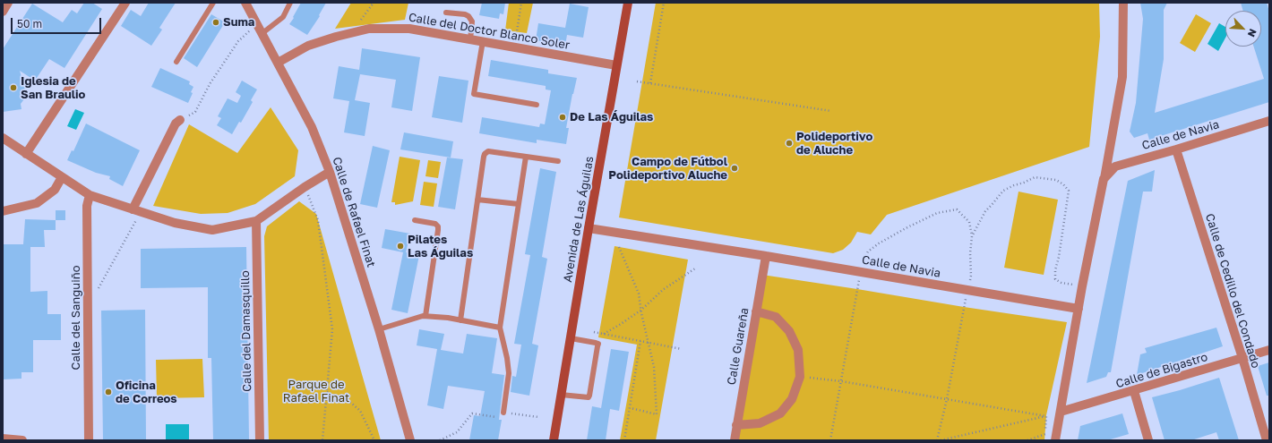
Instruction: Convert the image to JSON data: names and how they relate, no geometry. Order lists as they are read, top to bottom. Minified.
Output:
{"streets":{"street":["Calle del Doctor Blanco Soler","Calle de Navia","Calle de Rafael Finat","Avenida de Las Águilas","Calle de Cedillo del Condado","Calle del Sanguiño","Calle del Damasquillo","Calle Guareña","Calle de Bigastro"]},"crossings":[["Calle del Doctor Blanco Soler","Calle de Rafael Finat"],["Calle del Doctor Blanco Soler","Avenida de Las Águilas"],["Calle de Navia","Avenida de Las Águilas"],["Calle de Navia","Calle de Cedillo del Condado"],["Calle de Navia","Calle Guareña"],["Calle de Cedillo del Condado","Calle de Bigastro"]],"parks":["Parque de Rafael Finat"],"places":["Suma","Iglesia de San Braulio","De Las Águilas","Polideportivo de Aluche","Campo de Fútbol Polideportivo Aluche","Pilates Las Águilas","Oficina de Correos"],"scale_bar":"50 m","north":"bottom right"}
